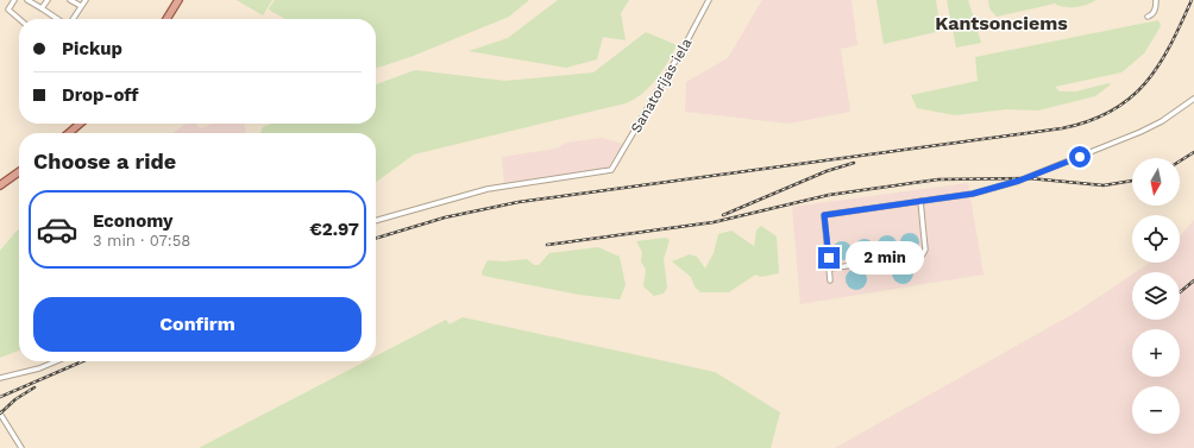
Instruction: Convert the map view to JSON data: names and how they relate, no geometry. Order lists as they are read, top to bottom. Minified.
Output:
{"streets":{"street":["Sanatorijas iela"]},"districts":["Kantsonciems"],"north":"bottom","page":{"banner":["Pickup","Drop-off"],"heading":"Choose a ride","map_buttons":["+","−"],"list":[{"name":"Economy","note":"3 min · 07:58","value":"€2.97"}],"bubble":"2 min","buttons":"Confirm"}}
